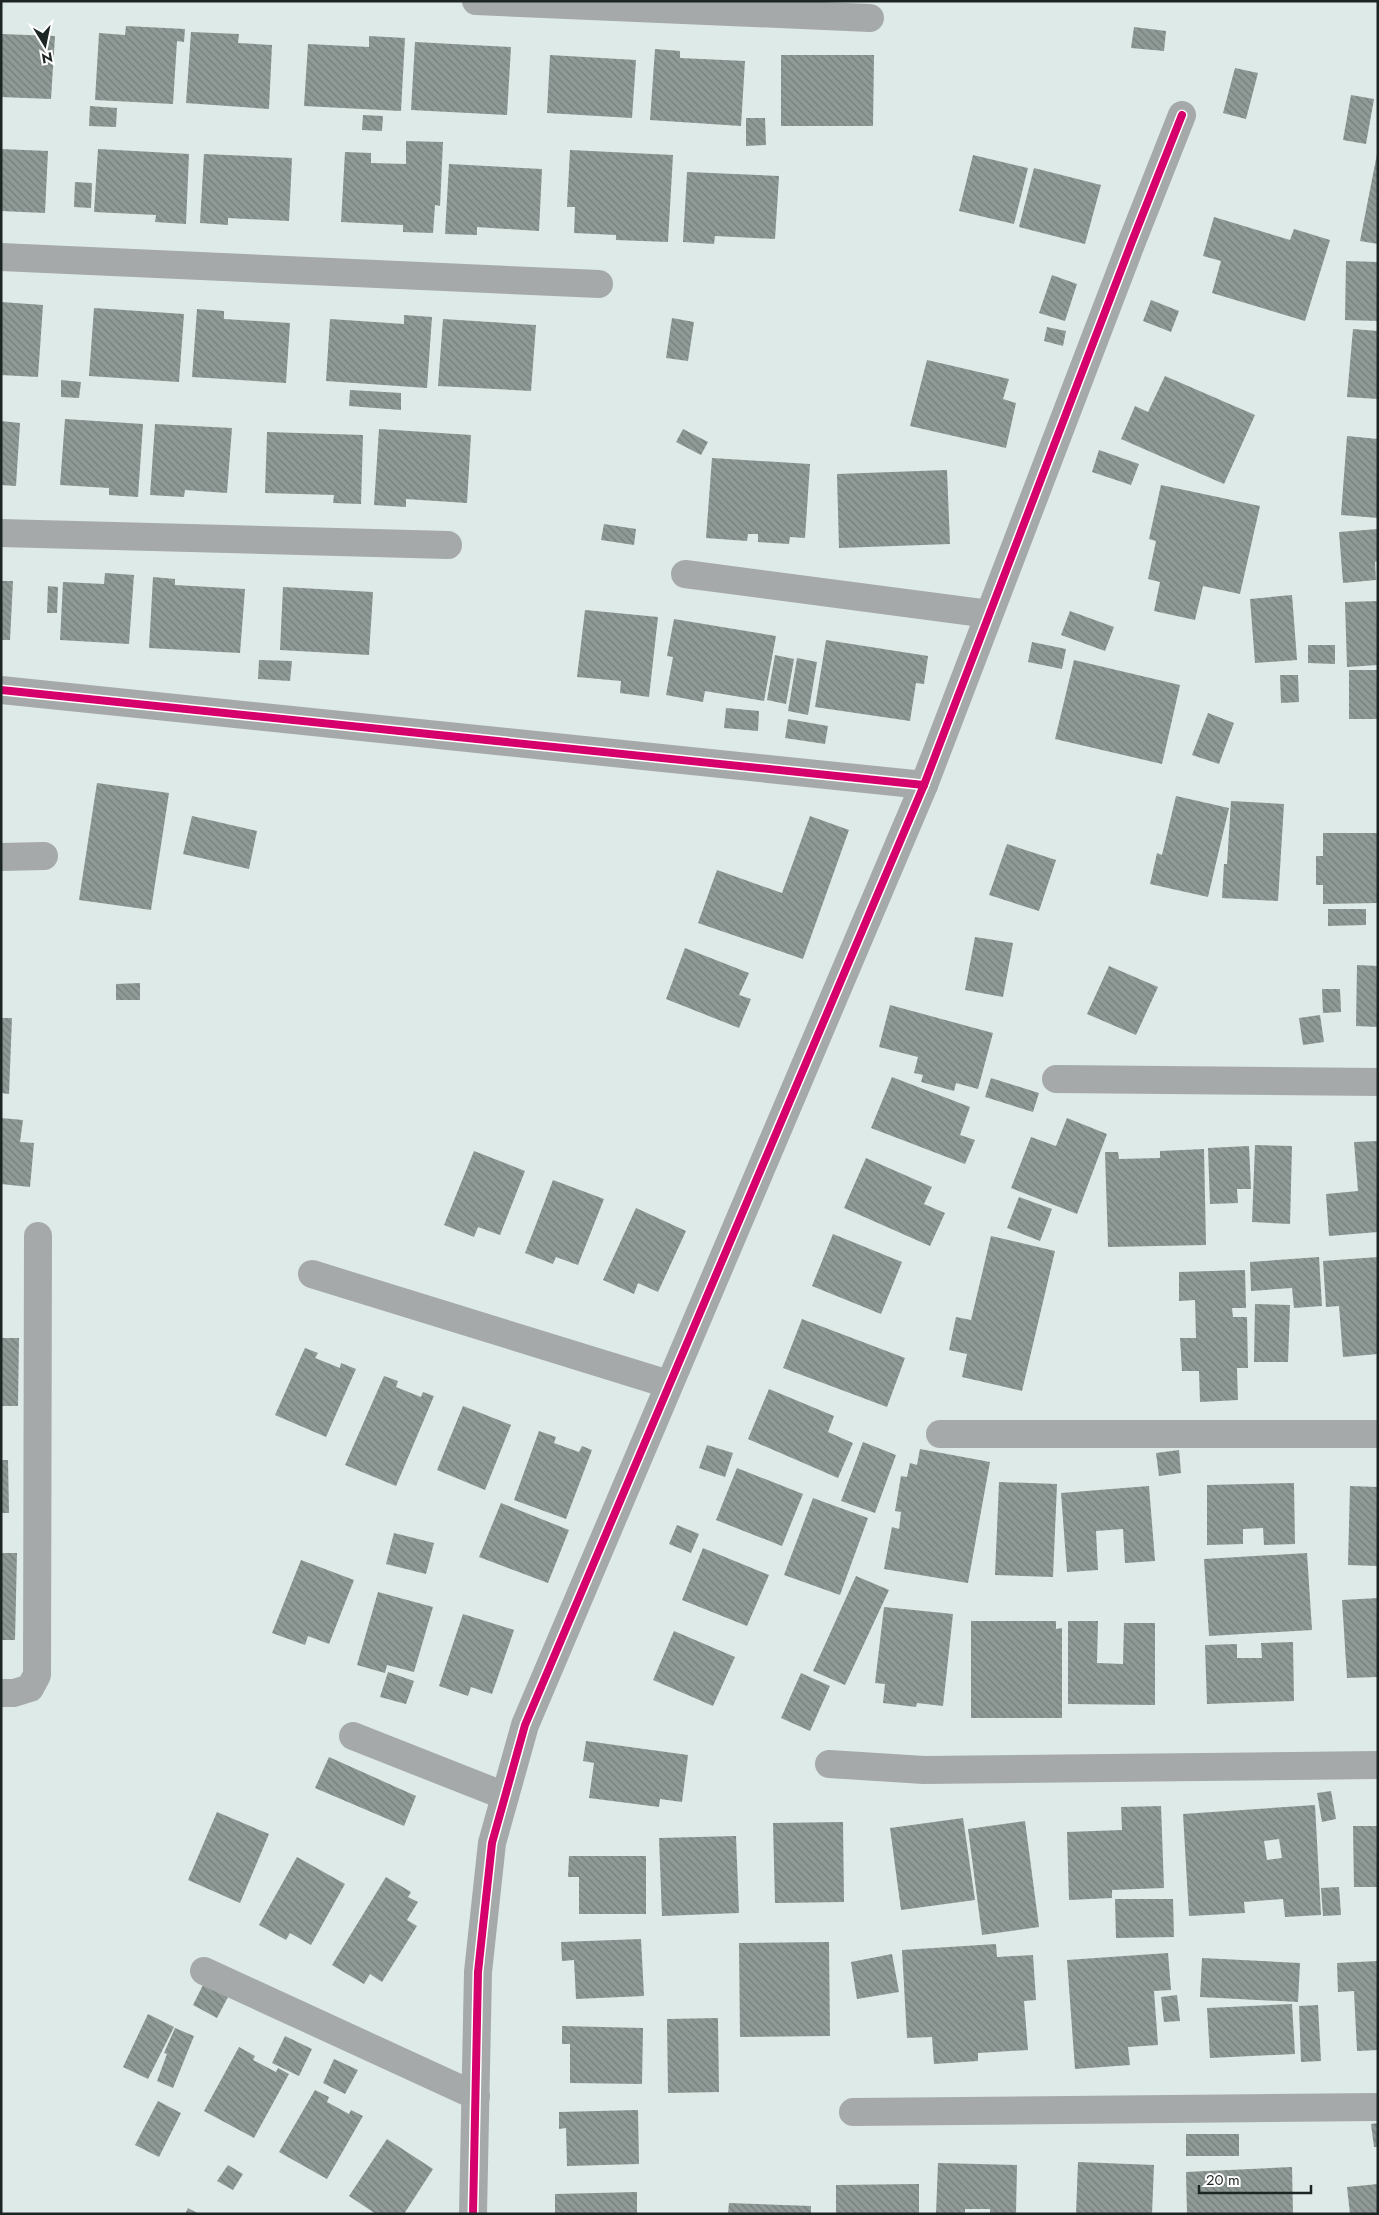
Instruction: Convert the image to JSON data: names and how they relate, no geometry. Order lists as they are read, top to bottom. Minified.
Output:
{"scale_bar":"20 m","north":"bottom"}
